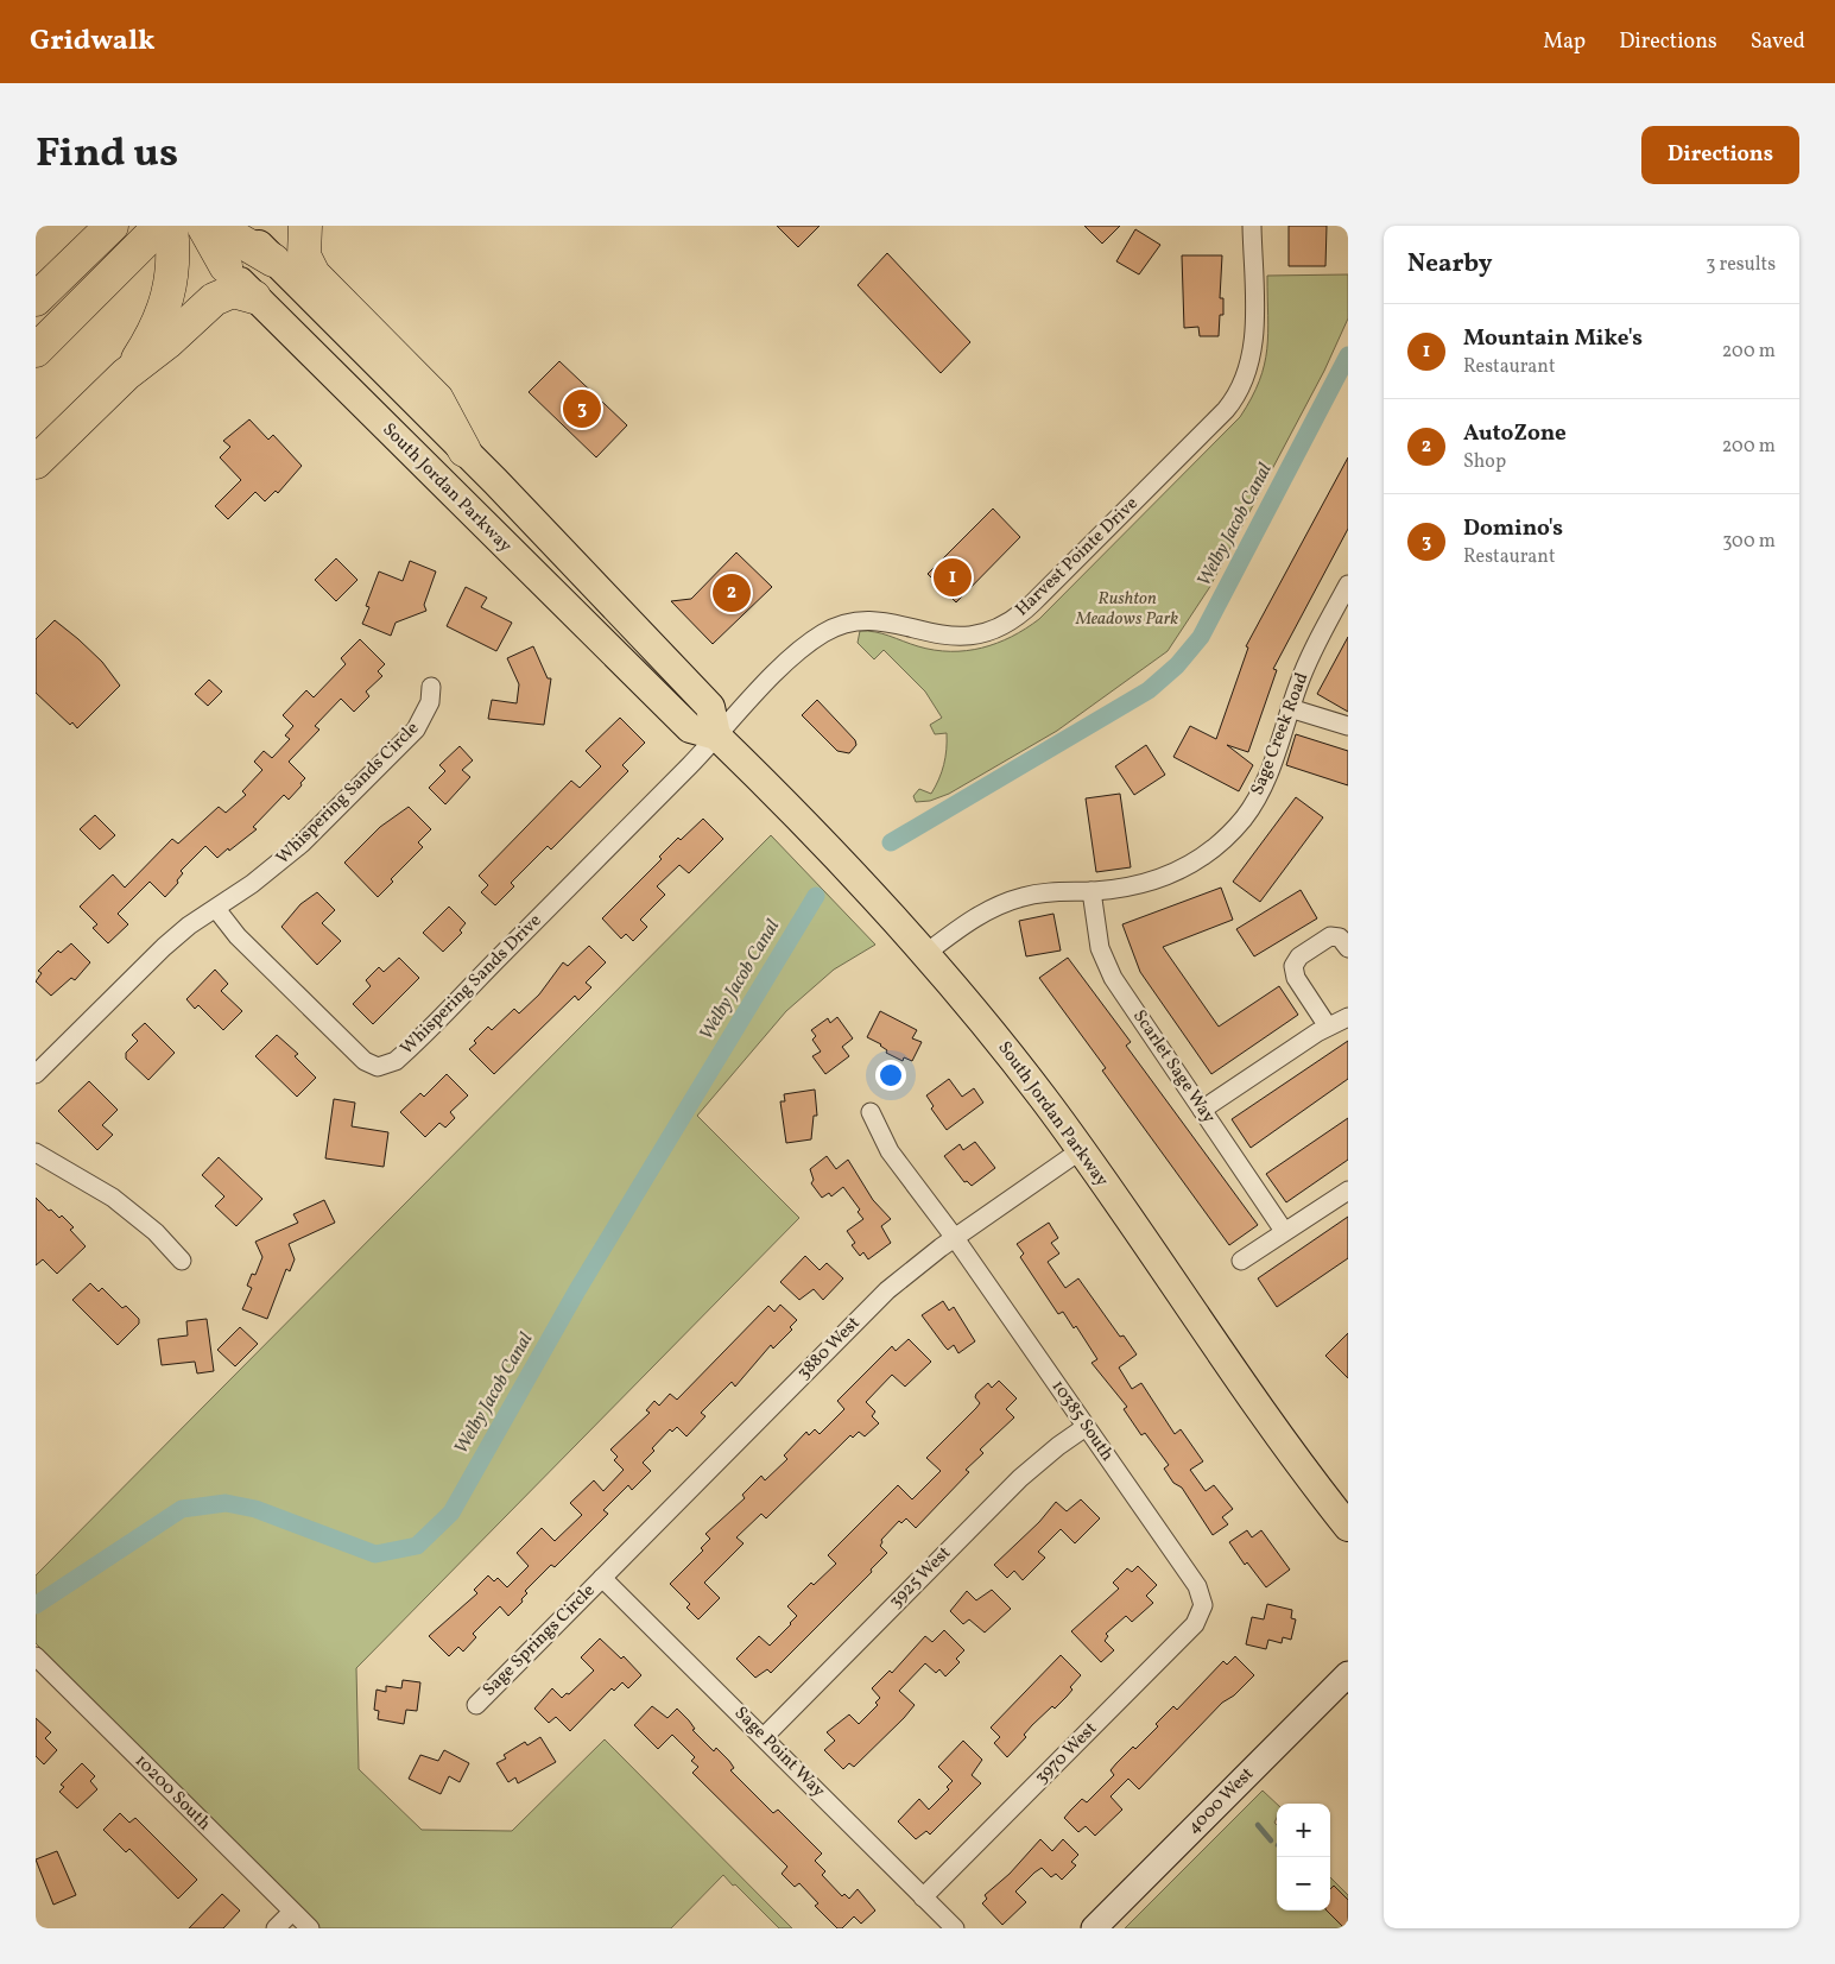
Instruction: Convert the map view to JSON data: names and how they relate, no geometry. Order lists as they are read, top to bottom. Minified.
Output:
{"streets":{"main road":["South Jordan Parkway","4000 West"],"street":["Harvest Pointe Drive","Sage Creek Road","Whispering Sands Circle","Whispering Sands Drive","Scarlet Sage Way","3880 West","10385 South","3925 West","Sage Springs Circle","Sage Point Way","3970 West","10200 South"]},"crossings":[["South Jordan Parkway","Harvest Pointe Drive"],["South Jordan Parkway","Sage Creek Road"],["South Jordan Parkway","Whispering Sands Drive"],["South Jordan Parkway","3880 West"],["Harvest Pointe Drive","Whispering Sands Drive"],["Sage Creek Road","Scarlet Sage Way"],["Whispering Sands Circle","Whispering Sands Drive"],["3880 West","10385 South"],["3880 West","Sage Springs Circle"],["3880 West","Sage Point Way"],["10385 South","3925 West"],["10385 South","3970 West"],["3925 West","Sage Point Way"],["Sage Springs Circle","Sage Point Way"],["Sage Point Way","3970 West"]],"water":["Welby Jacob Canal"],"parks":["Rushton Meadows Park"],"page":{"header":"Gridwalk","nav":["Map","Directions","Saved"],"title":"Find us","buttons":"Directions","heading":["Nearby","3 results"],"list":[{"mark":"1","name":"Mountain Mike's","note":"Restaurant","value":"200 m"},{"mark":"2","name":"AutoZone","note":"Shop","value":"200 m"},{"mark":"3","name":"Domino's","note":"Restaurant","value":"300 m"}],"pins":["3","1","2"],"map_buttons":["+","−"]}}
